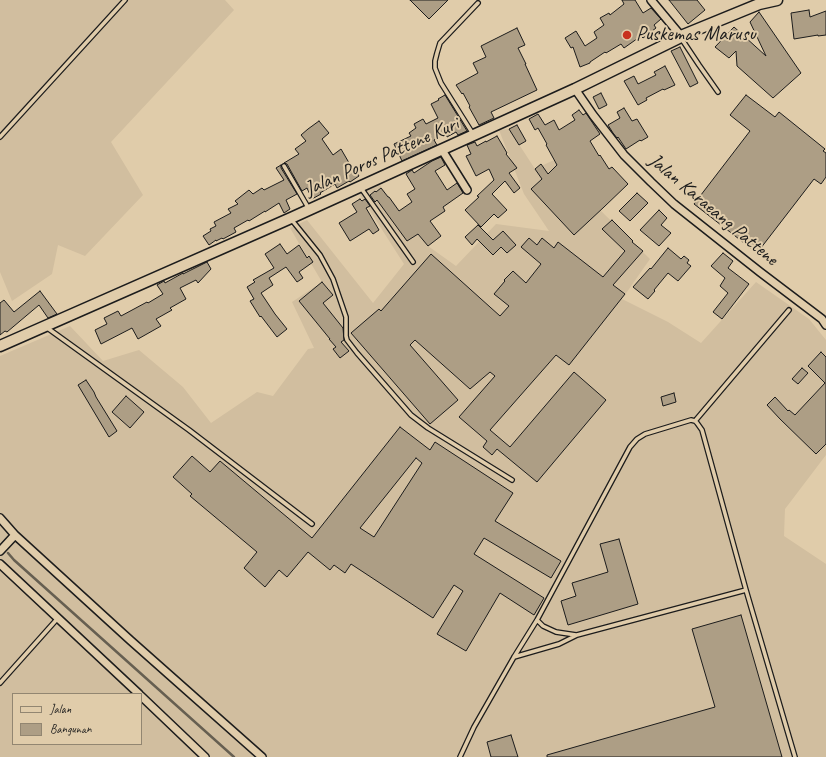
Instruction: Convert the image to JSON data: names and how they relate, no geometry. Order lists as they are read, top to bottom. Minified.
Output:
{"streets":{"street":["Jalan Poros Pattene Kuri","Jalan Karaeang Pattene"]},"crossings":[["Jalan Poros Pattene Kuri","Jalan Karaeang Pattene"]],"places":["Puskemas Marusu"],"legend":["Jalan","Bangunan"]}
